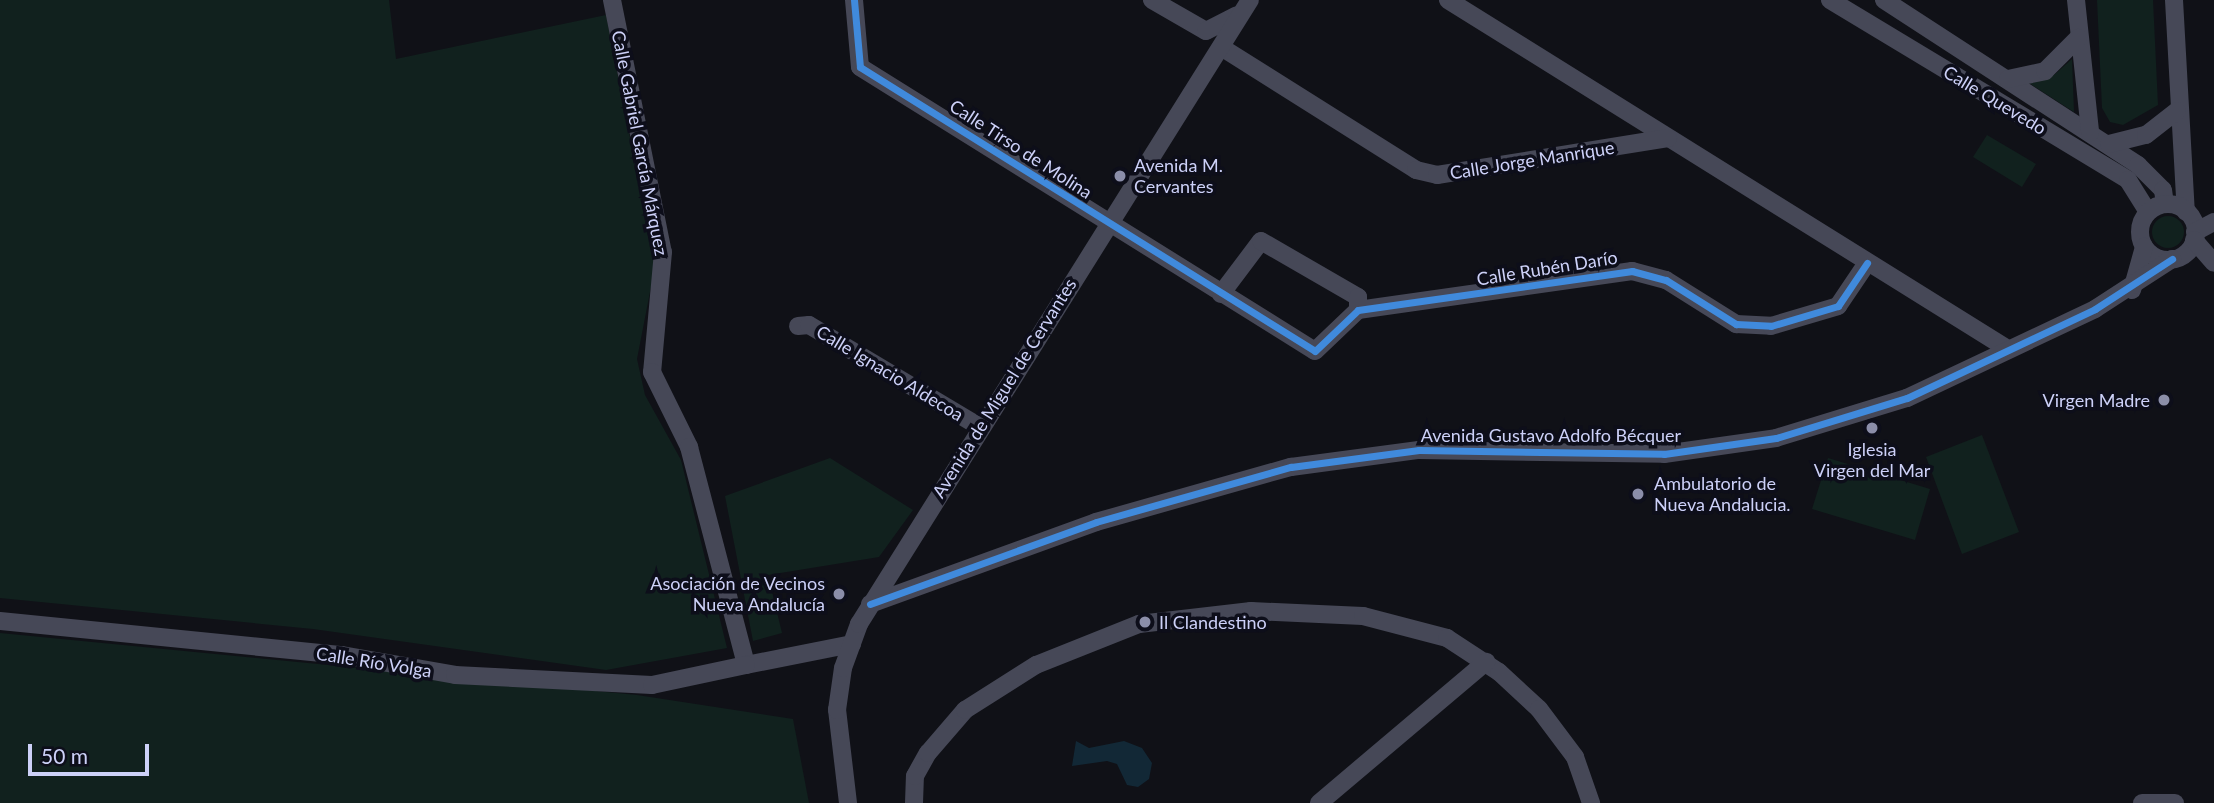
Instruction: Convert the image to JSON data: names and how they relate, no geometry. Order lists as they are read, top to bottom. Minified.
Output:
{"streets":{"street":["Calle Quevedo","Calle Gabriel García Márquez","Calle Tirso de Molina","Calle Jorge Manrique","Calle Rubén Darío","Calle Ignacio Aldecoa","Avenida de Miguel de Cervantes","Avenida Gustavo Adolfo Bécquer","Calle Río Volga"]},"crossings":[["Calle Quevedo","Avenida Gustavo Adolfo Bécquer"],["Calle Gabriel García Márquez","Calle Río Volga"],["Calle Tirso de Molina","Calle Rubén Darío"],["Calle Tirso de Molina","Avenida de Miguel de Cervantes"],["Calle Jorge Manrique","Avenida de Miguel de Cervantes"],["Calle Ignacio Aldecoa","Avenida de Miguel de Cervantes"],["Avenida de Miguel de Cervantes","Avenida Gustavo Adolfo Bécquer"]],"places":["Avenida M. Cervantes","Virgen Madre","Iglesia Virgen del Mar","Ambulatorio de Nueva Andalucia.","Asociación de Vecinos Nueva Andalucía","Il Clandestino"],"scale_bar":"50 m"}
